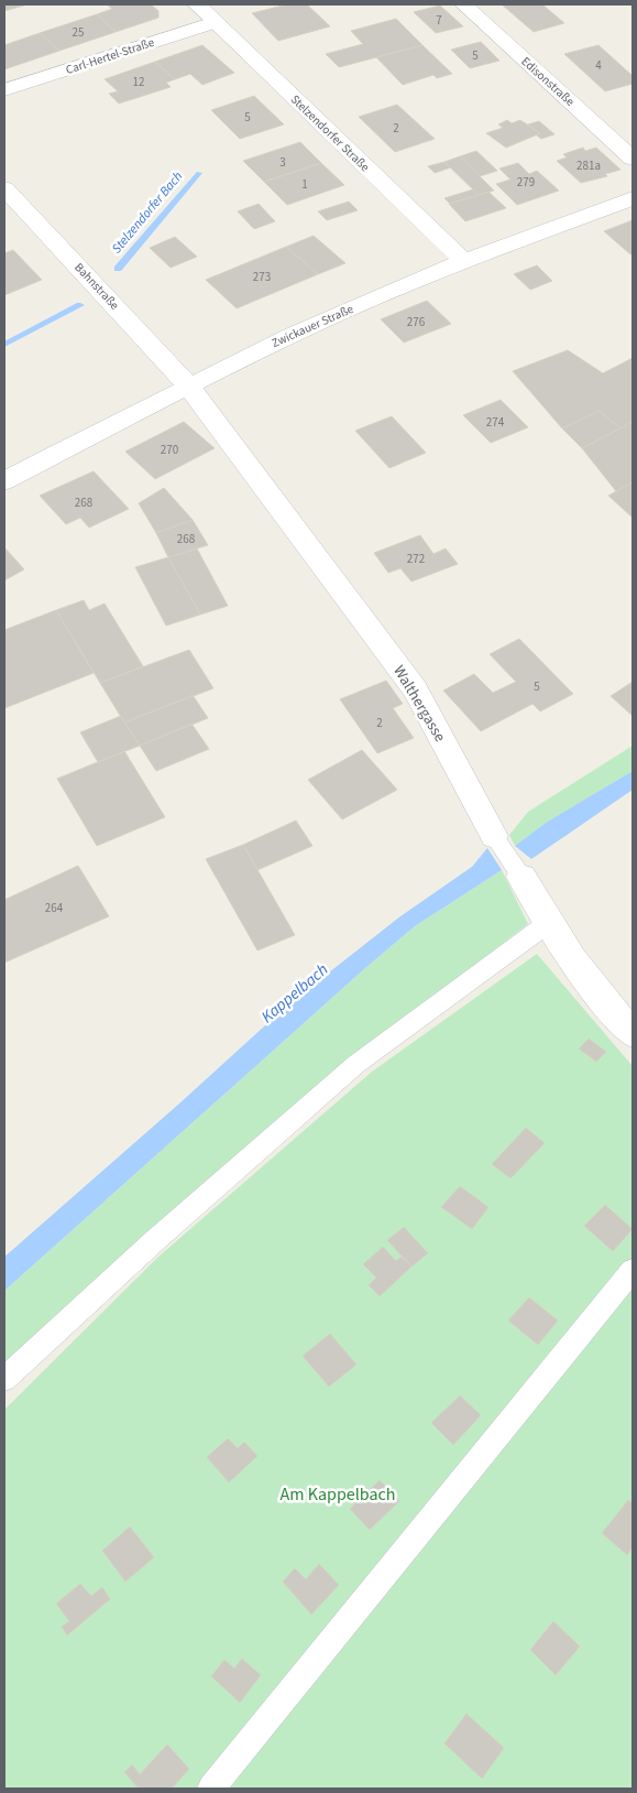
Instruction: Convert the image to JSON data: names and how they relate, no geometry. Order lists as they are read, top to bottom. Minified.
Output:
{"streets":{"street":["Carl-Hertel-Straße","Edisonstraße","Stelzendorfer Straße","Bahnstraße","Zwickauer Straße","Walthergasse"]},"crossings":[["Carl-Hertel-Straße","Stelzendorfer Straße"],["Stelzendorfer Straße","Zwickauer Straße"],["Bahnstraße","Zwickauer Straße"],["Bahnstraße","Walthergasse"],["Zwickauer Straße","Walthergasse"]],"water":["Stelzendorfer Bach","Kappelbach"],"parks":["Am Kappelbach"],"house_numbers":["7","25","5","4","12","5","2","3","281a","279","1","273","276","274","270","268","268","272","5","2","264"]}
